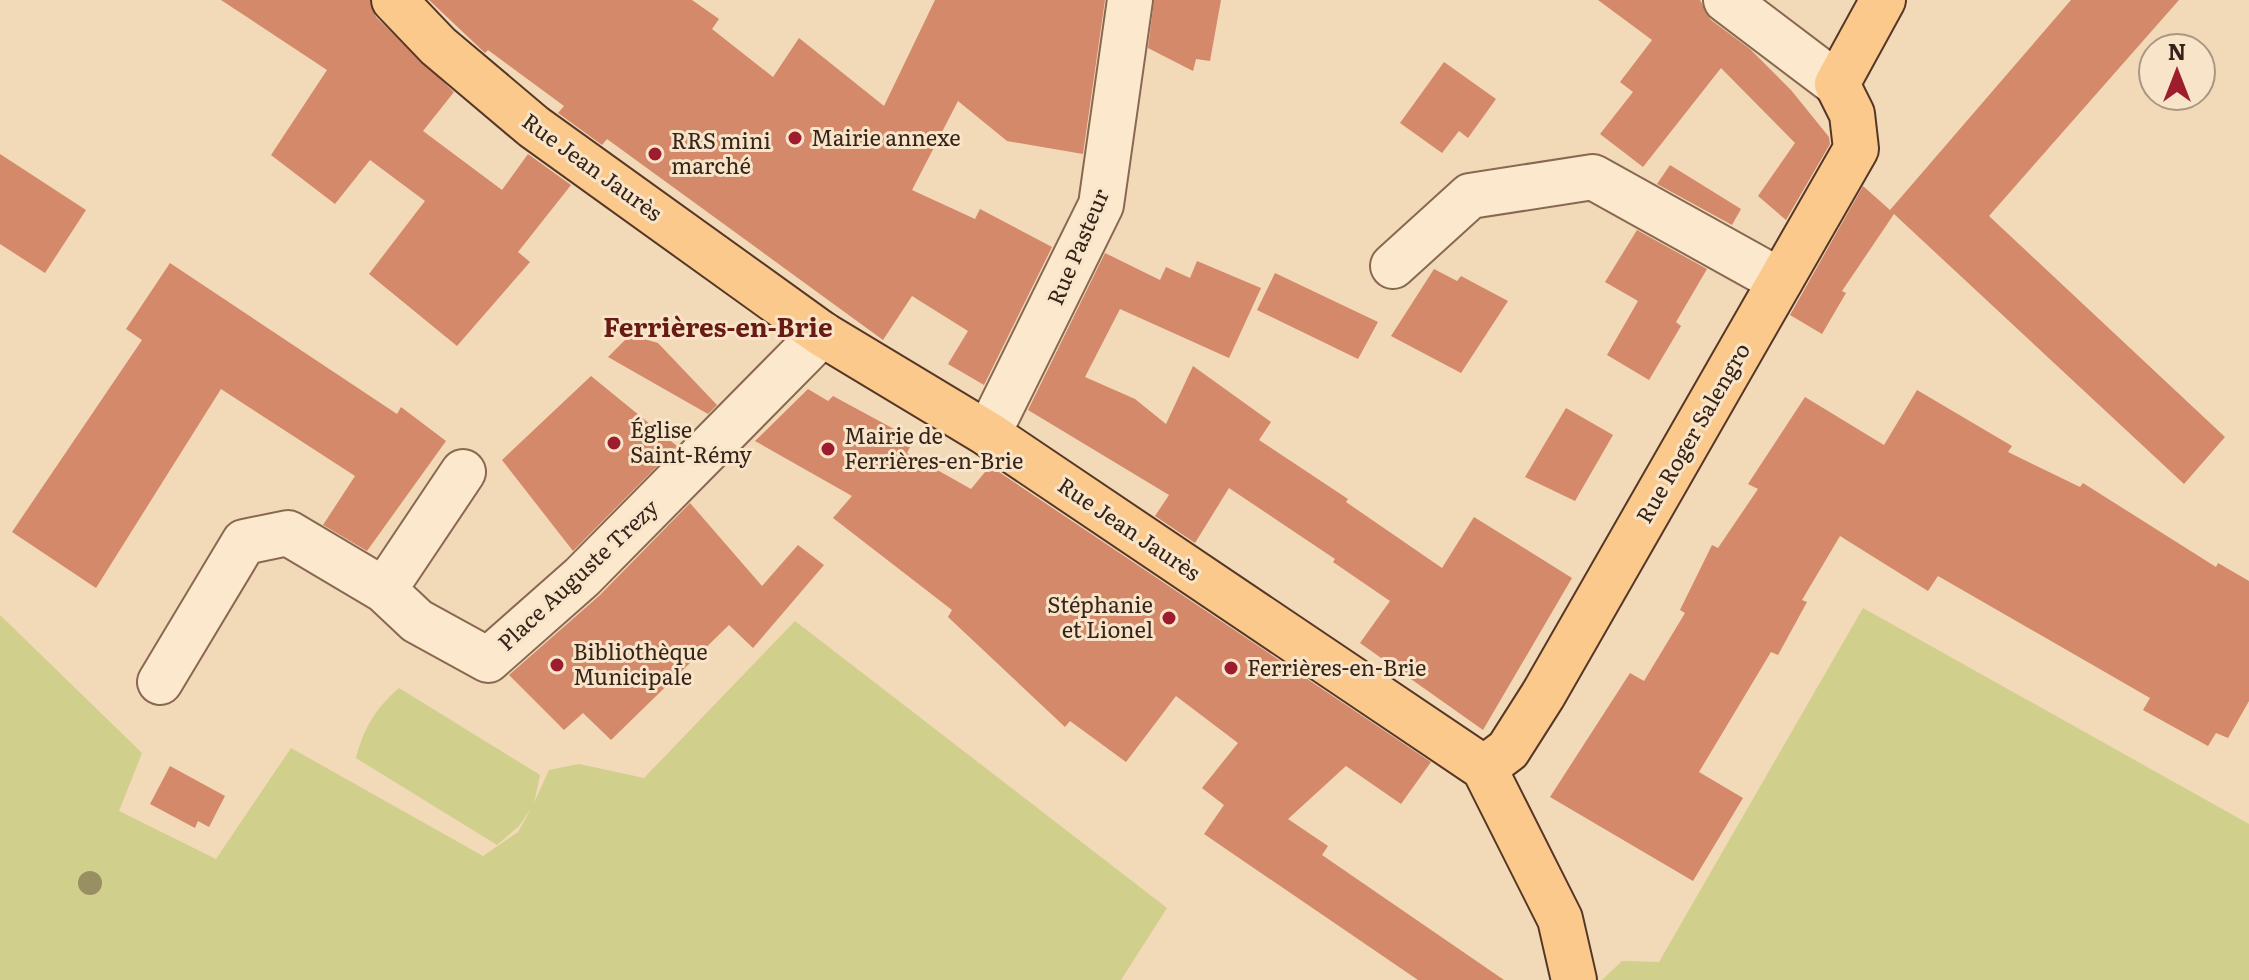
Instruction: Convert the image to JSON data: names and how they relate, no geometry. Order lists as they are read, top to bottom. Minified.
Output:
{"streets":{"main road":["Rue Jean Jaurès","Rue Roger Salengro"],"street":["Rue Pasteur","Place Auguste Trezy"]},"crossings":[["Rue Jean Jaurès","Rue Pasteur"],["Rue Jean Jaurès","Rue Roger Salengro"],["Rue Jean Jaurès","Place Auguste Trezy"]],"districts":["Ferrières-en-Brie"],"places":["Mairie annexe","RRS mini marché","Église Saint-Rémy","Mairie de Ferrières-en-Brie","Stéphanie et Lionel","Bibliothèque Municipale","Ferrières-en-Brie"],"north":"top"}
